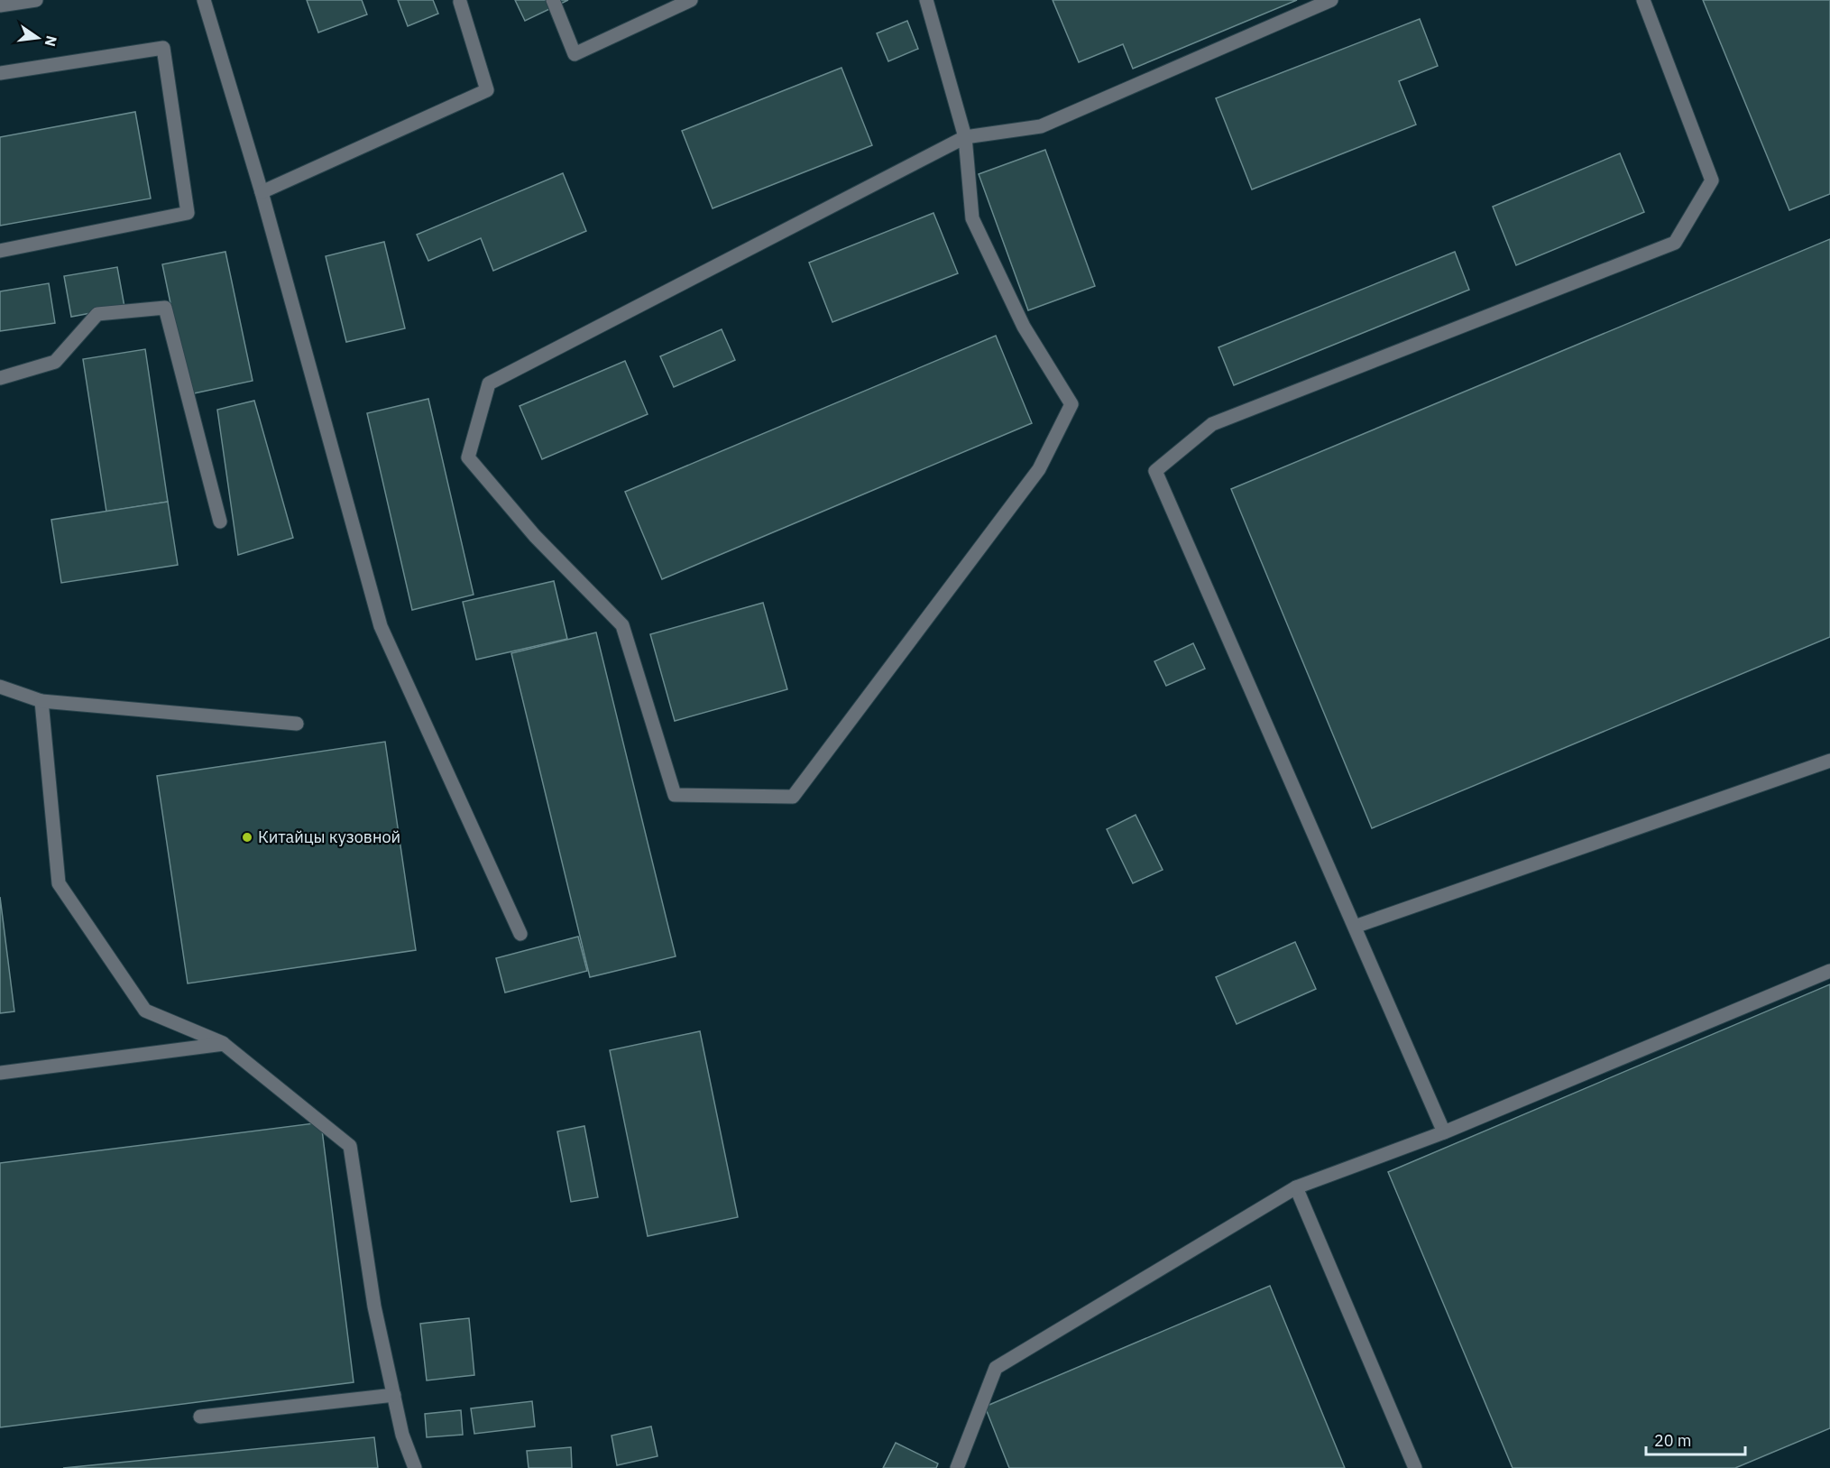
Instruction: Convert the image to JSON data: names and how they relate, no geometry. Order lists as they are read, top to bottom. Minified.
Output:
{"places":["Китайцы кузовной"],"scale_bar":"20 m","north":"right"}
